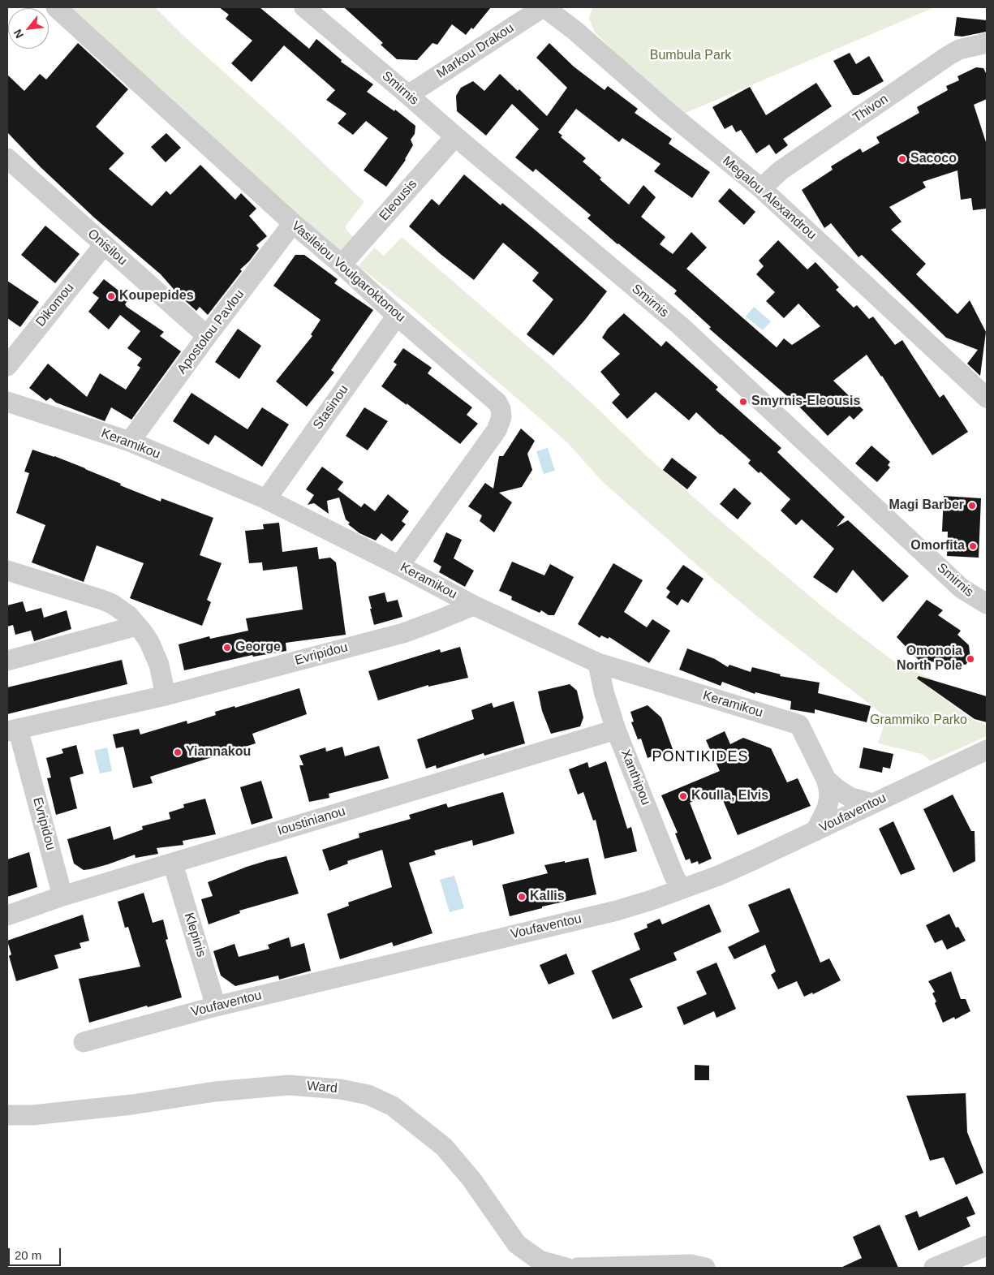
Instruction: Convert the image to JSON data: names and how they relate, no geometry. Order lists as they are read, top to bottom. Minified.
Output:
{"streets":{"street":["Markou Drakou","Smirnis","Thivon","Megalou Alexandrou","Eleousis","Onisilou","Vasileiou Voulgaroktonou","Dikomou","Apostolou Pavlou","Stasinou","Keramikou","Evripidou","Xanthipou","Voufaventou","Ioustinianou","Klepinis","Ward"]},"crossings":[["Markou Drakou","Smirnis"],["Markou Drakou","Megalou Alexandrou"],["Smirnis","Eleousis"],["Thivon","Megalou Alexandrou"],["Eleousis","Vasileiou Voulgaroktonou"],["Onisilou","Dikomou"],["Onisilou","Apostolou Pavlou"],["Vasileiou Voulgaroktonou","Apostolou Pavlou"],["Vasileiou Voulgaroktonou","Stasinou"],["Vasileiou Voulgaroktonou","Keramikou"],["Apostolou Pavlou","Keramikou"],["Stasinou","Keramikou"],["Keramikou","Evripidou"],["Keramikou","Xanthipou"],["Keramikou","Voufaventou"],["Evripidou","Ioustinianou"],["Xanthipou","Voufaventou"],["Xanthipou","Ioustinianou"],["Voufaventou","Klepinis"],["Ioustinianou","Klepinis"]],"districts":["PONTIKIDES"],"parks":["Bumbula Park","Grammiko Parko"],"places":["Sacoco","Koupepides","Smyrnis-Eleousis","Magi Barber","Omorfita","George","Omonoia North Pole","Yiannakou","Koulla, Elvis","Kallis"],"scale_bar":"20 m","north":"bottom left"}
